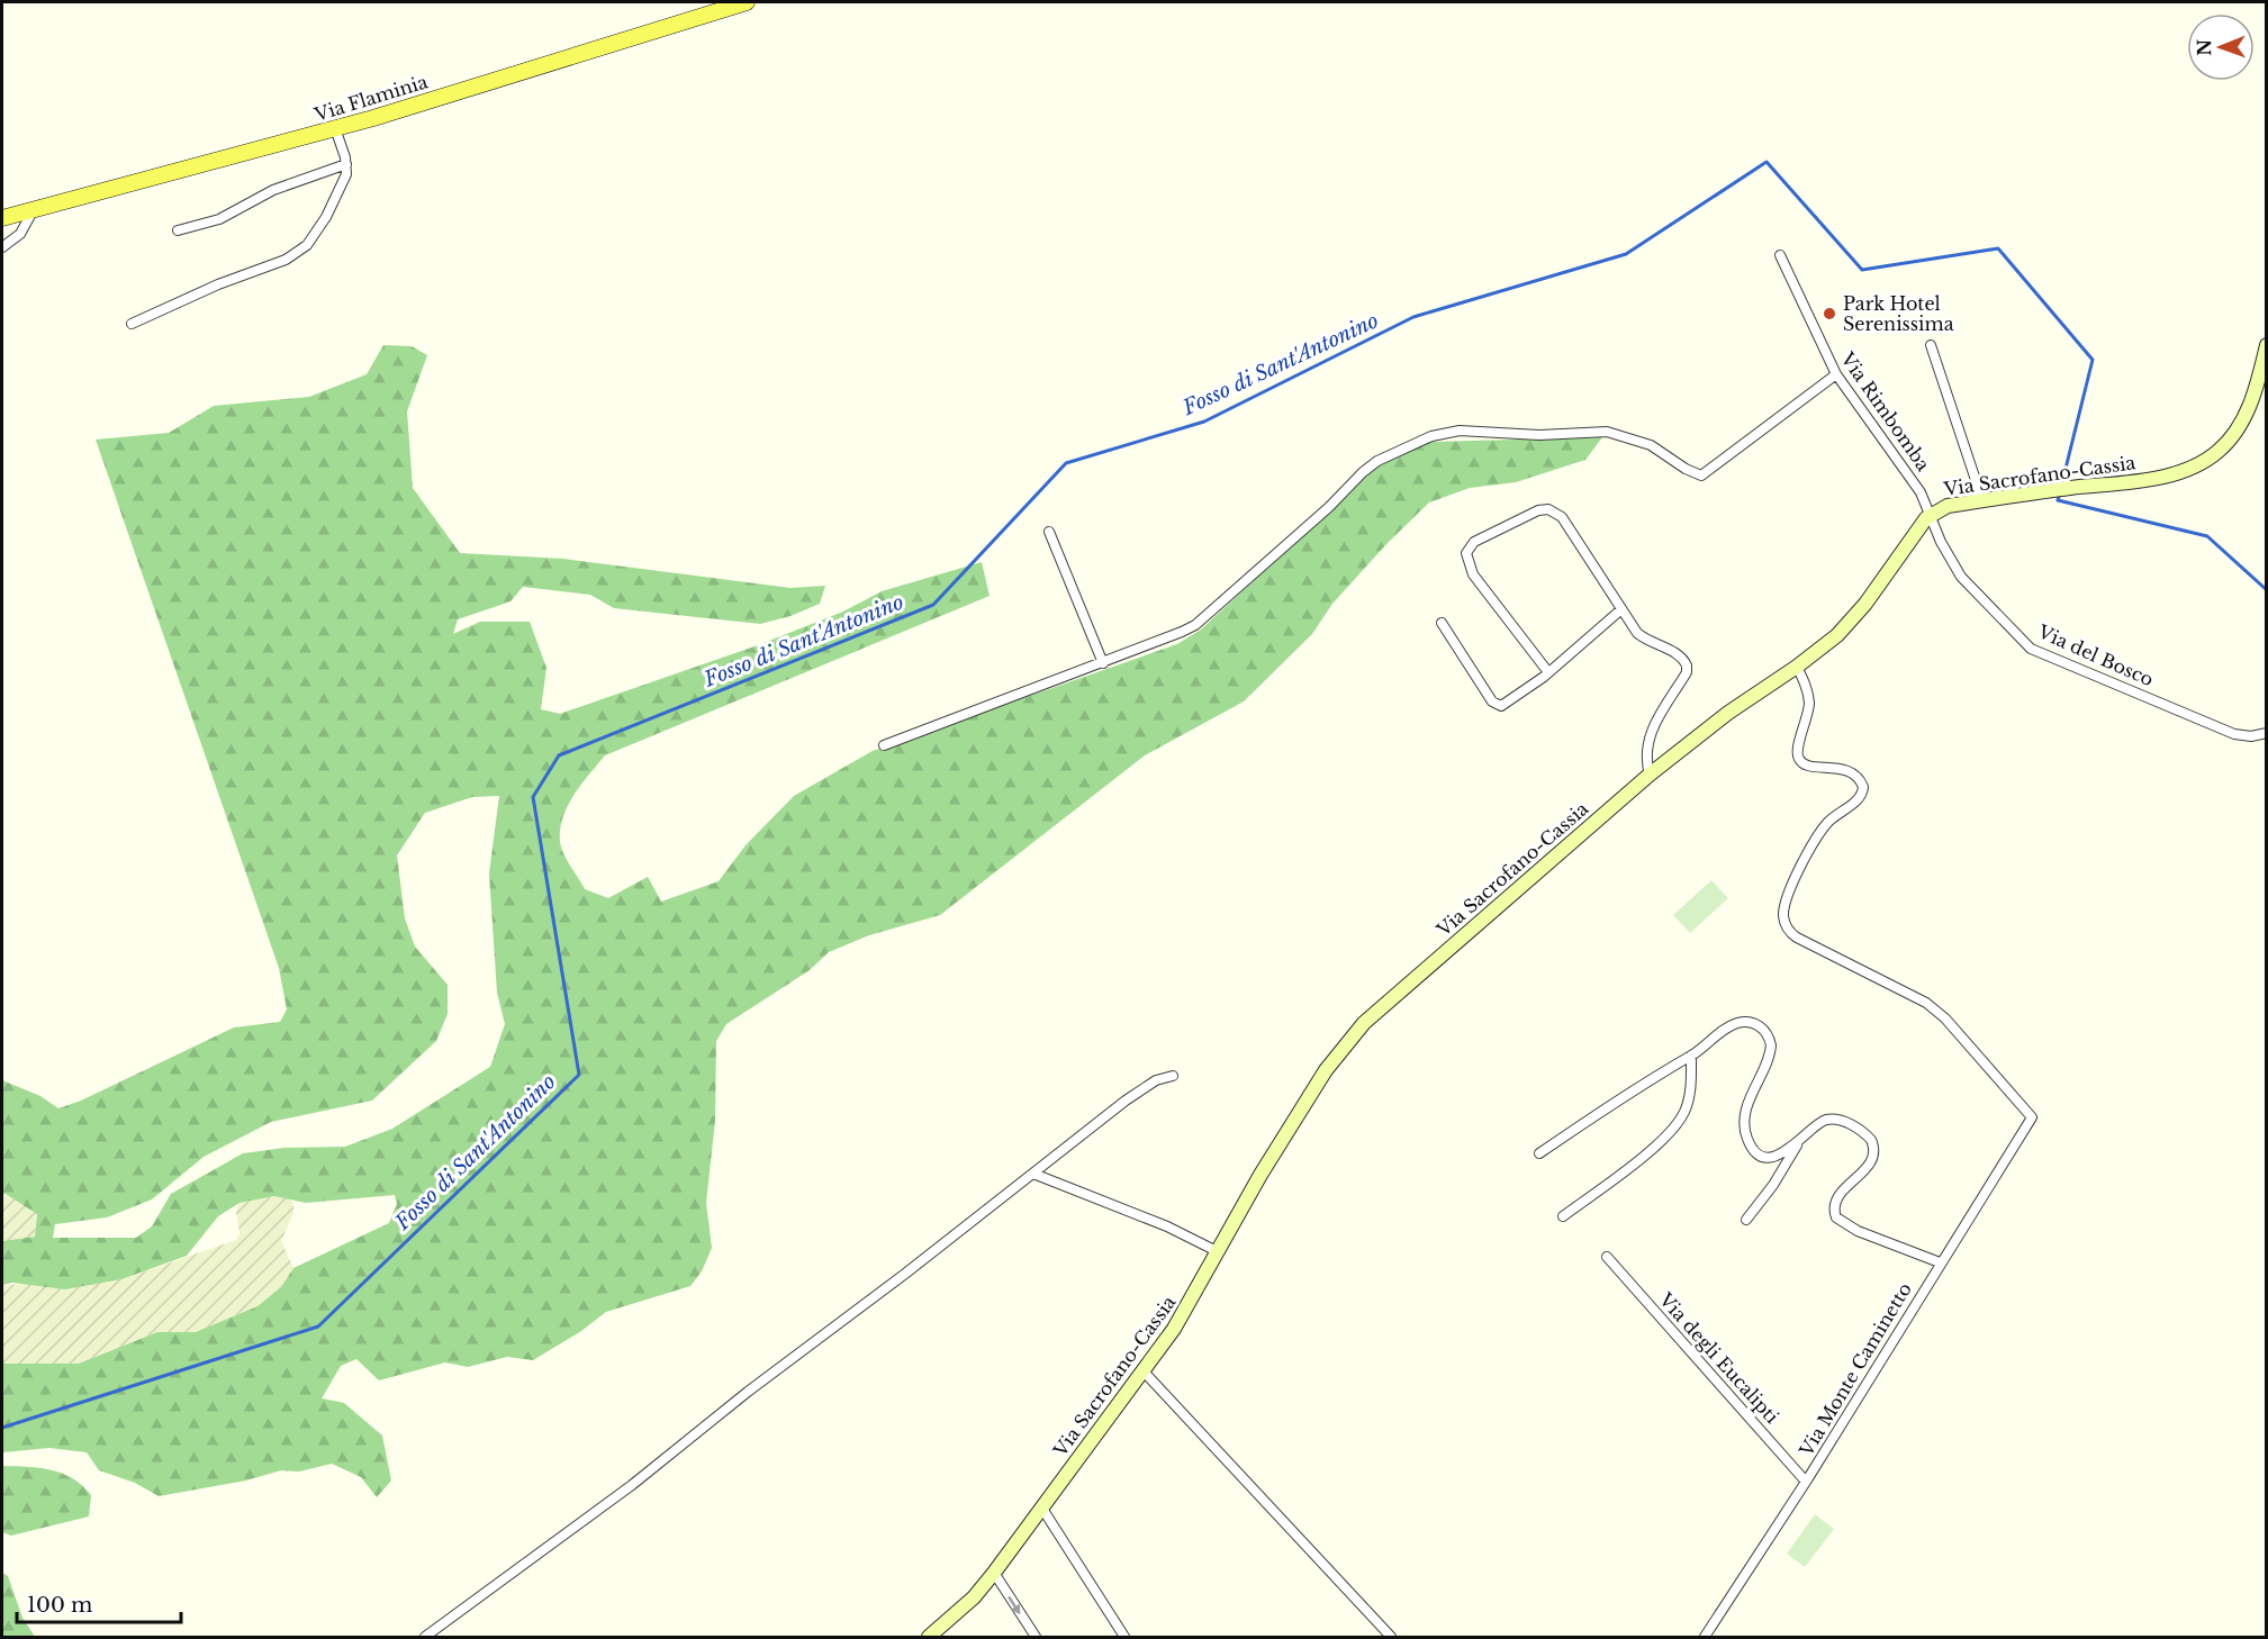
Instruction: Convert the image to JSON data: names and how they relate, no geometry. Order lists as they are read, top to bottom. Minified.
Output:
{"streets":{"main road":["Via Flaminia"],"street":["Via Rimbomba","Via Sacrofano-Cassia","Via del Bosco","Via degli Eucalipti","Via Monte Caminetto"]},"crossings":[["Via Rimbomba","Via Sacrofano-Cassia"],["Via Rimbomba","Via del Bosco"],["Via Sacrofano-Cassia","Via del Bosco"],["Via Sacrofano-Cassia","Via Monte Caminetto"],["Via degli Eucalipti","Via Monte Caminetto"]],"water":["Fosso di Sant'Antonino"],"places":["Park Hotel Serenissima"],"scale_bar":"100 m","north":"left"}
